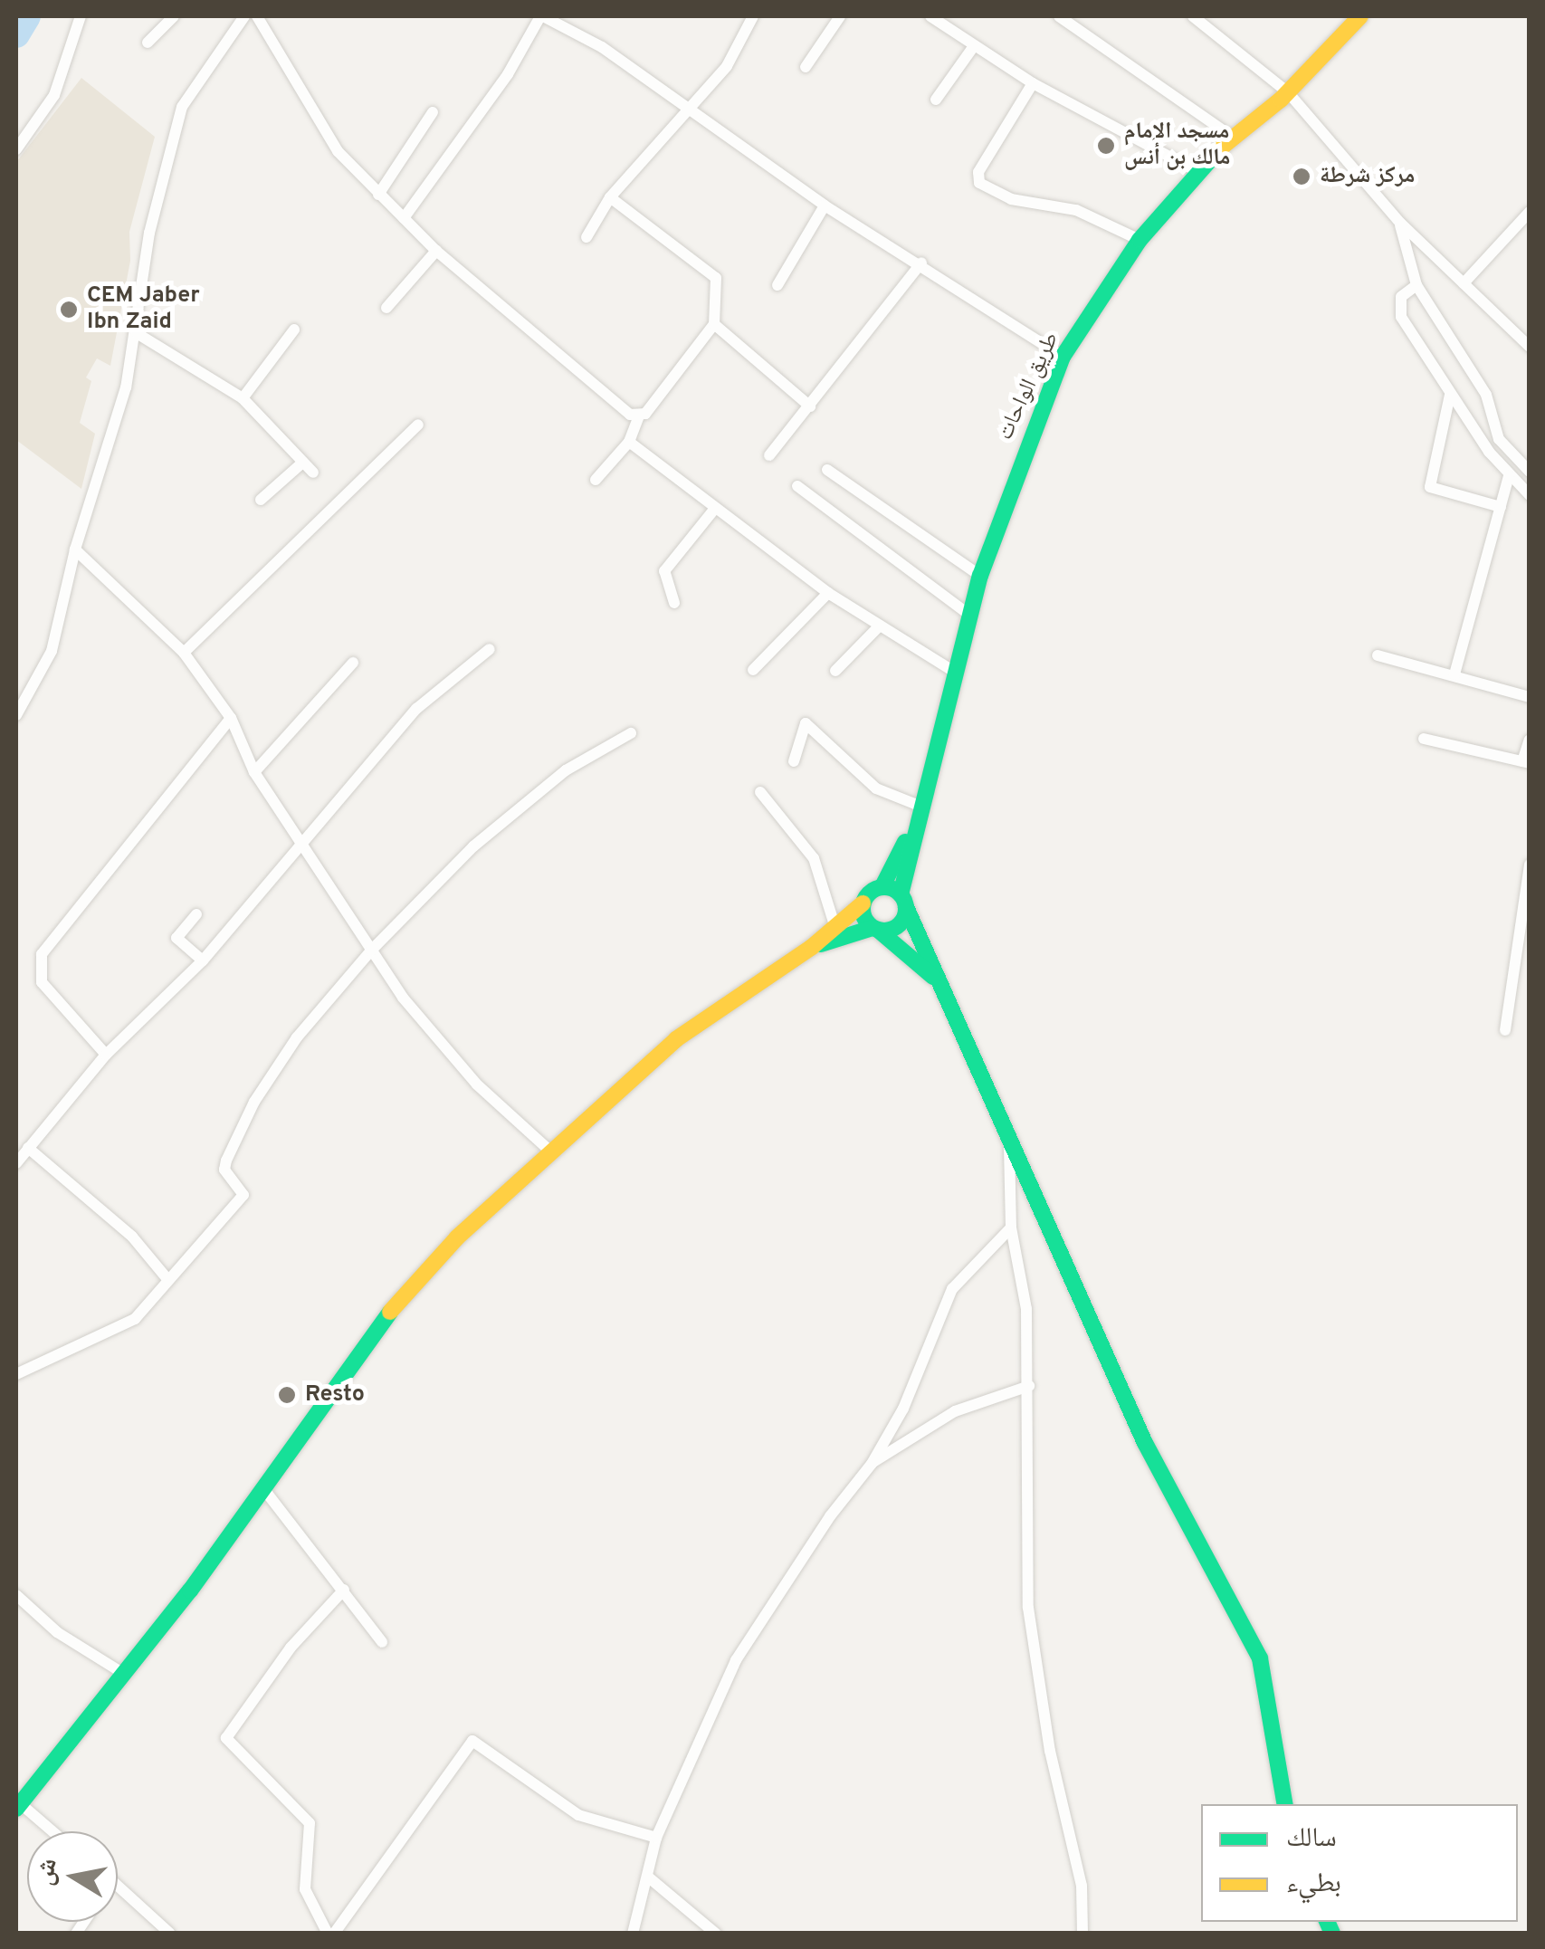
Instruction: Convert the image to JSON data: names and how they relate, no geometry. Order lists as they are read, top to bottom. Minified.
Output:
{"streets":{"main road":["طريق الواحات"]},"places":["مسجد الإمام مالك بن أنس","مركز شرطة","CEM Jaber Ibn Zaid","Resto"],"legend":["سالك","بطيء"],"north":"left"}
